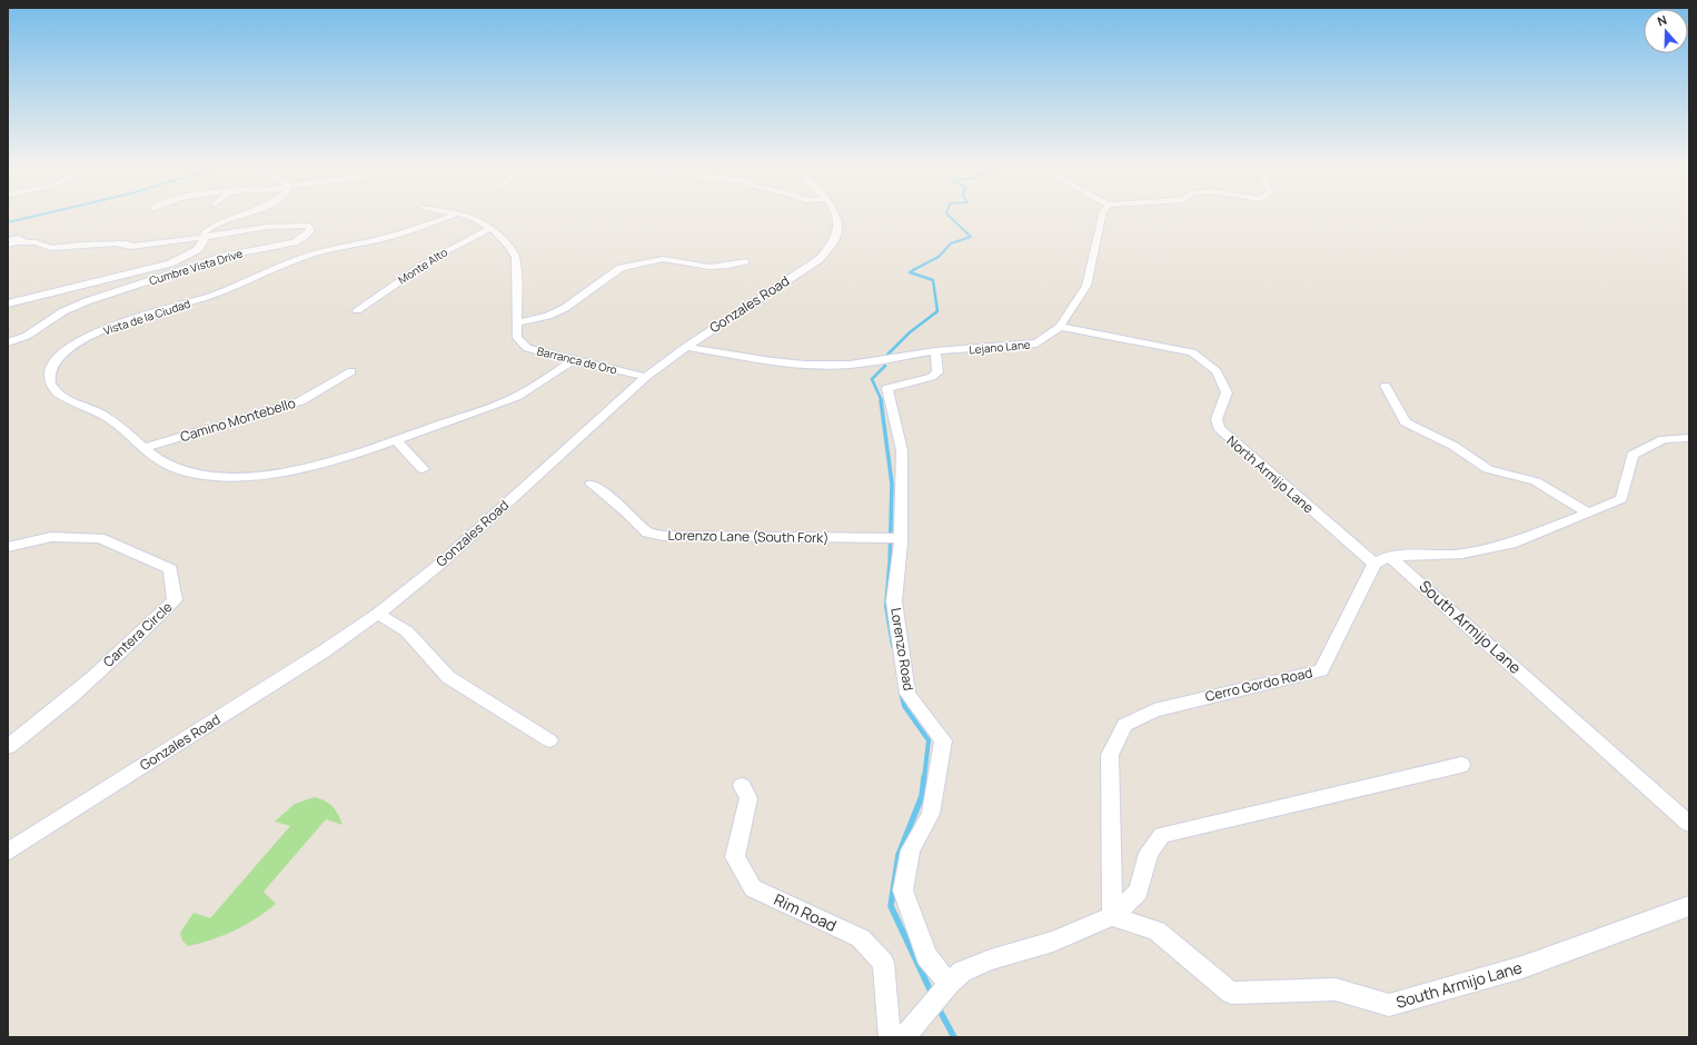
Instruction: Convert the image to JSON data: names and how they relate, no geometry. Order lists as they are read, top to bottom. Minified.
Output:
{"streets":{"street":["Monte Alto","Cumbre Vista Drive","Gonzales Road","Vista de la Ciudad","Lejano Lane","Barranca de Oro","Camino Montebello","North Armijo Lane","Lorenzo Lane (South Fork)","South Armijo Lane","Cantera Circle","Lorenzo Road","Cerro Gordo Road","Rim Road"]},"crossings":[["Monte Alto","Barranca de Oro"],["Gonzales Road","Lejano Lane"],["Gonzales Road","Barranca de Oro"],["Vista de la Ciudad","Barranca de Oro"],["Vista de la Ciudad","Camino Montebello"],["Lejano Lane","North Armijo Lane"],["Lejano Lane","Lorenzo Road"],["North Armijo Lane","Cerro Gordo Road"],["South Armijo Lane","Cerro Gordo Road"]],"north":"top"}
